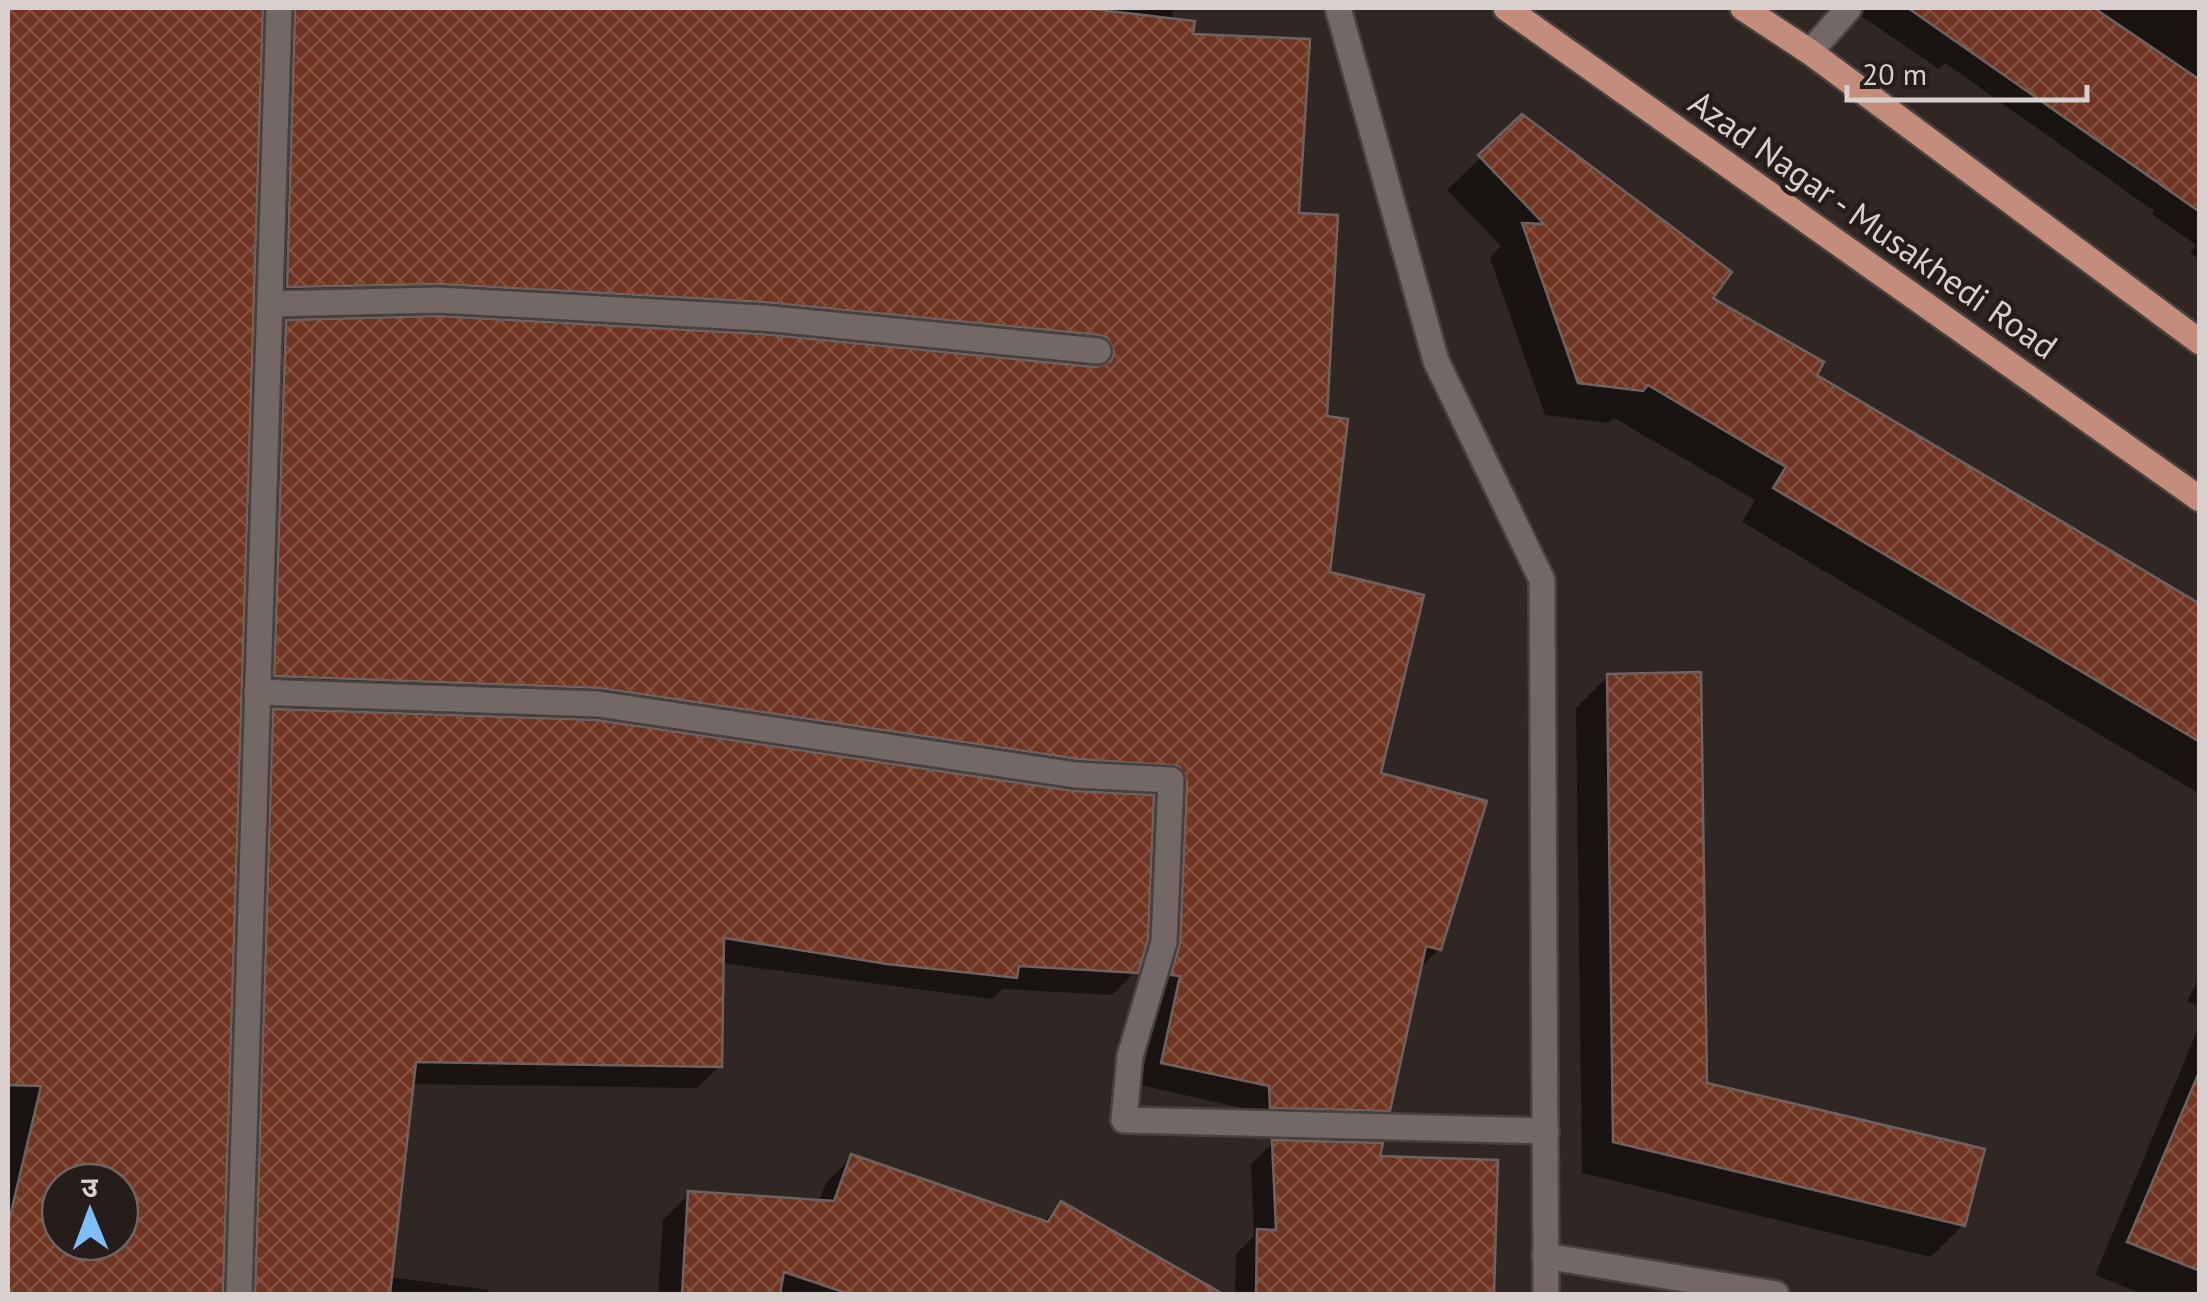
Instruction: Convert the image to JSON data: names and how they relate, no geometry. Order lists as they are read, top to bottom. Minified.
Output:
{"streets":{"main road":["Azad Nagar - Musakhedi Road"]},"scale_bar":"20 m","north":"top"}
